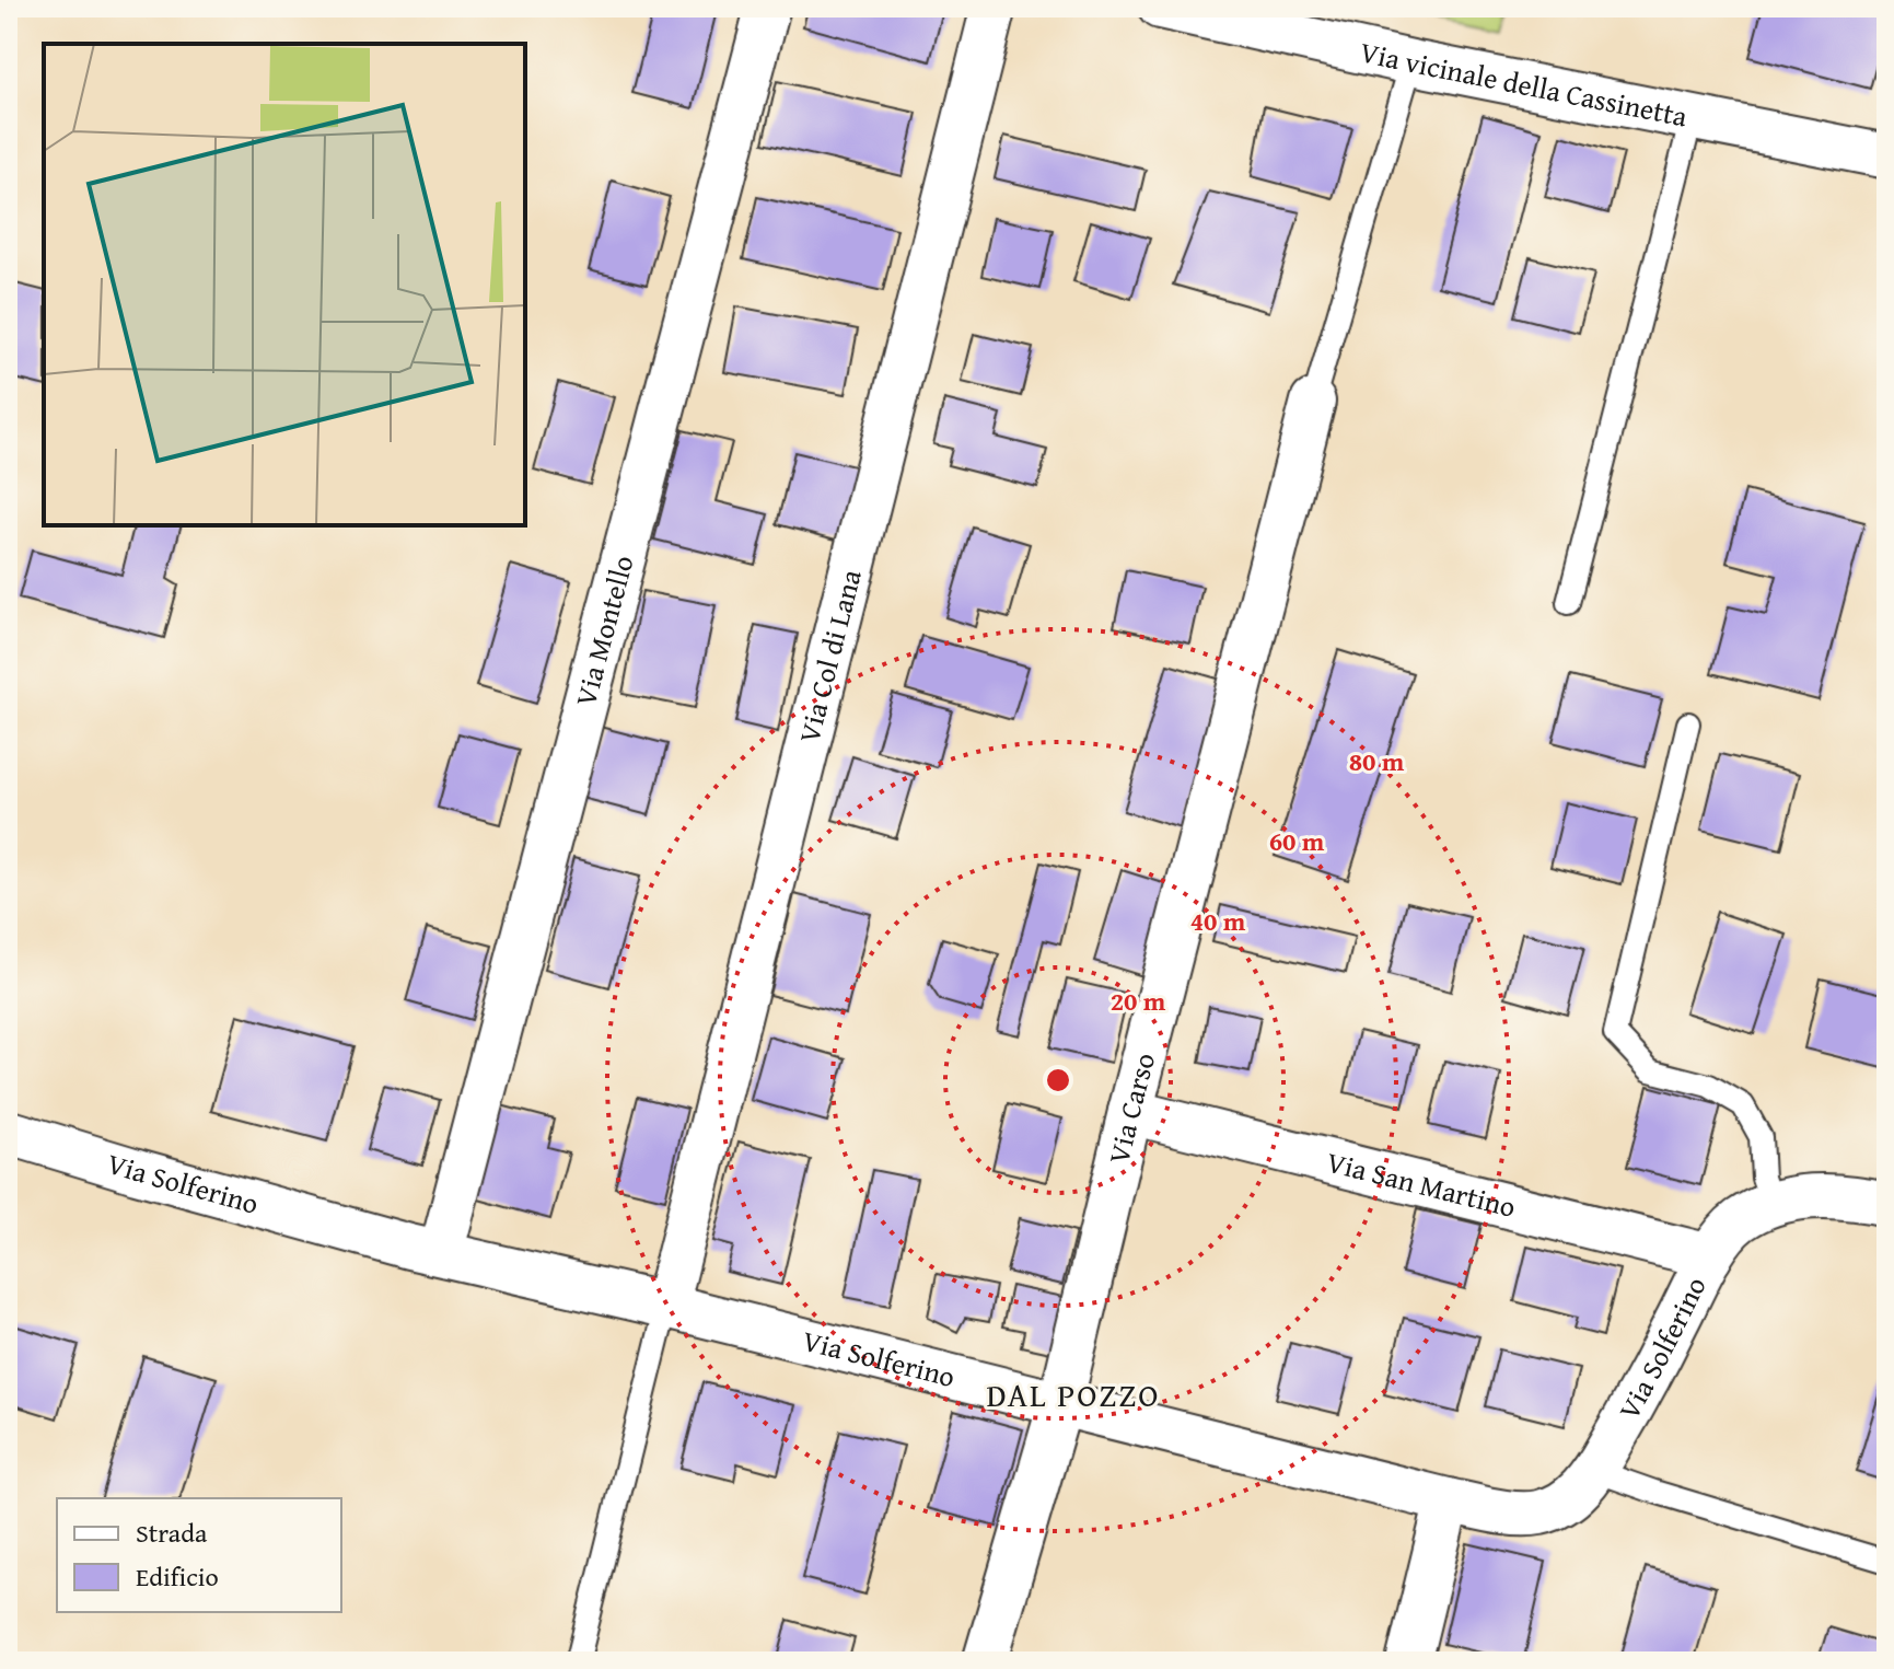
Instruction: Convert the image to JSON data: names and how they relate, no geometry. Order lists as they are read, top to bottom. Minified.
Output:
{"streets":{"street":["Via vicinale della Cassinetta","Via Montello","Via Col di Lana","Via Carso","Via Solferino","Via San Martino"]},"crossings":[["Via Montello","Via Solferino"],["Via Col di Lana","Via Solferino"],["Via Carso","Via Solferino"],["Via Carso","Via San Martino"],["Via Solferino","Via San Martino"]],"districts":["DAL POZZO"],"legend":["Strada","Edificio"],"rings":["80 m","60 m","40 m","20 m"]}
